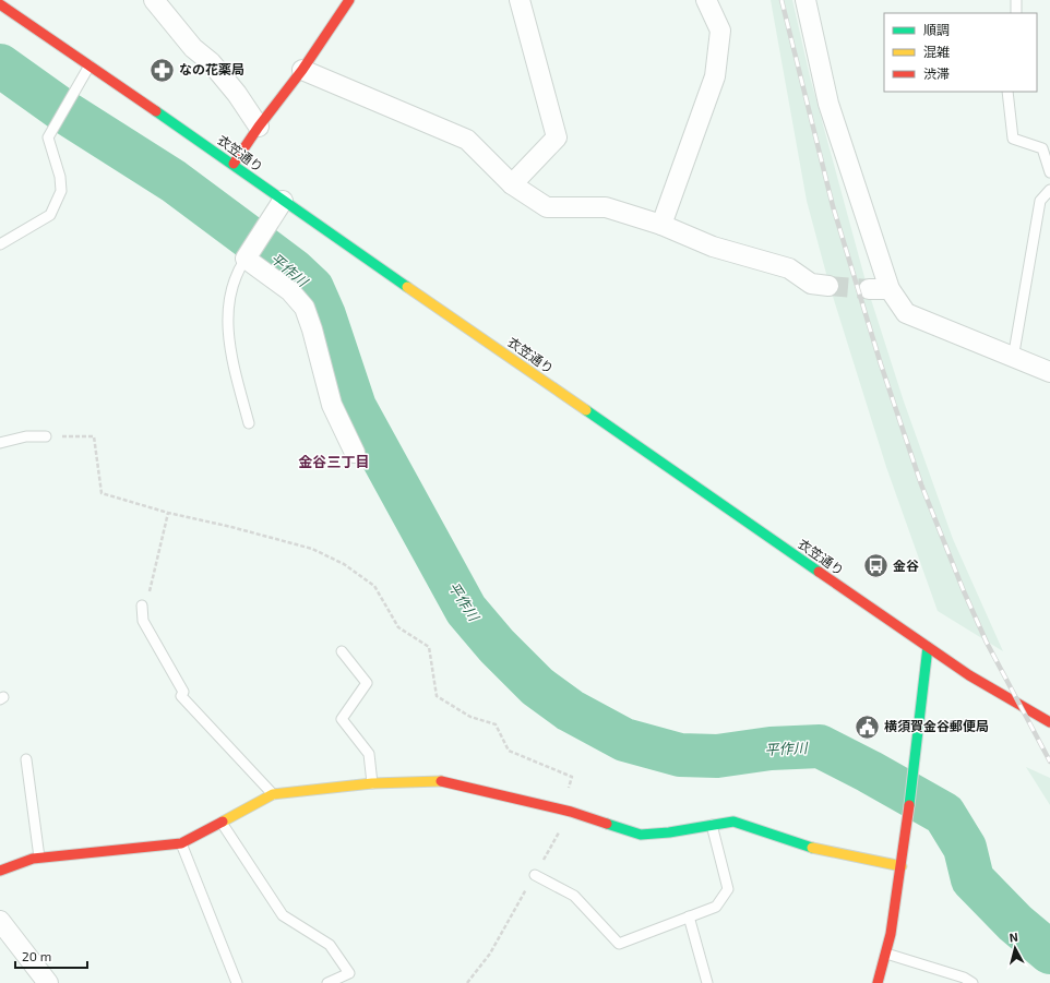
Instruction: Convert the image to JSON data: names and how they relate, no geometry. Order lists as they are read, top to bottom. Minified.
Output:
{"streets":{"street":["衣笠通り"]},"districts":["金谷三丁目"],"water":["平作川"],"places":{"pharmacy":["なの花薬局"],"bus stop":["金谷"],"public building":["横須賀金谷郵便局"]},"legend":["順調","混雑","渋滞"],"scale_bar":"20 m","north":"top"}
